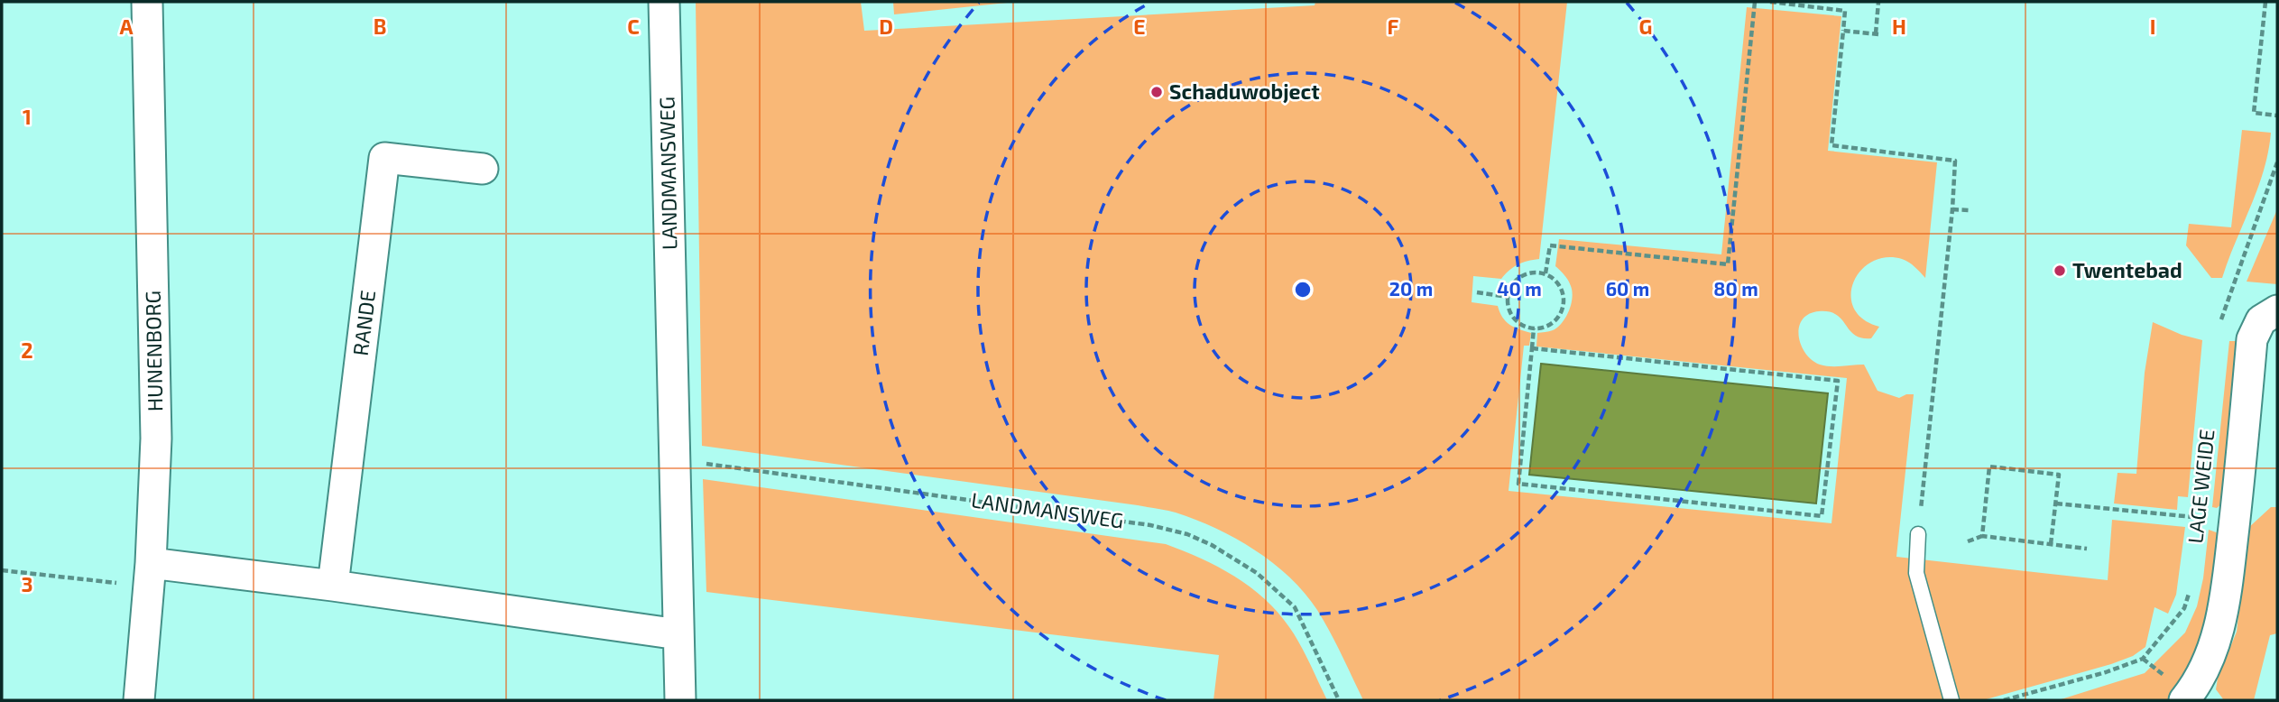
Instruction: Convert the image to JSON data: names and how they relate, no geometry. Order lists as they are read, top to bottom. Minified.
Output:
{"streets":{"street":["LANDMANSWEG","RANDE","HUNENBORG","LAGE WEIDE"]},"places":["Schaduwobject","Twentebad"],"grid":{"columns":["A","B","C","D","E","F","G","H","I"],"rows":["1","2","3"]},"rings":["20 m","40 m","60 m","80 m"]}
